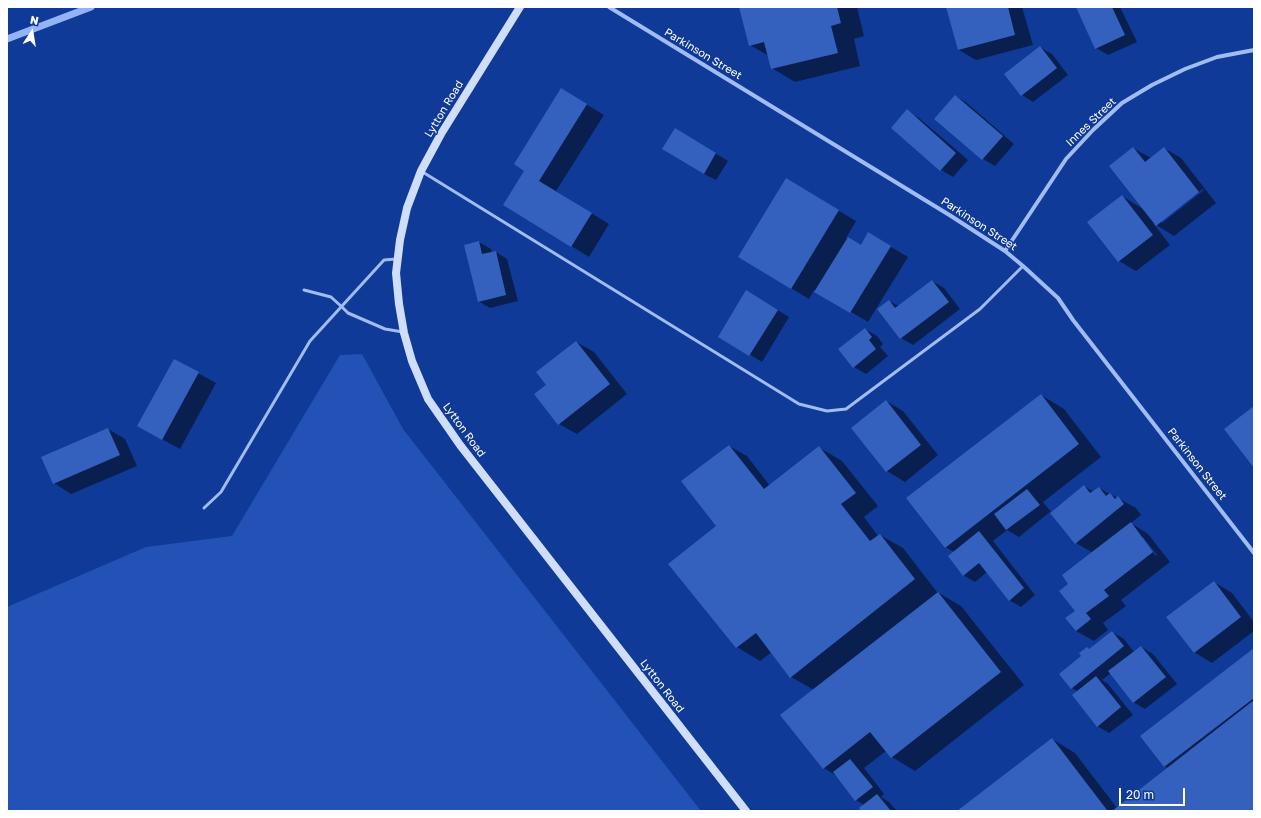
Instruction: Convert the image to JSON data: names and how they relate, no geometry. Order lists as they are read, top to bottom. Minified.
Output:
{"streets":{"main road":["Lytton Road"],"street":["Parkinson Street","Innes Street"]},"crossings":[["Parkinson Street","Innes Street"]],"scale_bar":"20 m","north":"top"}
